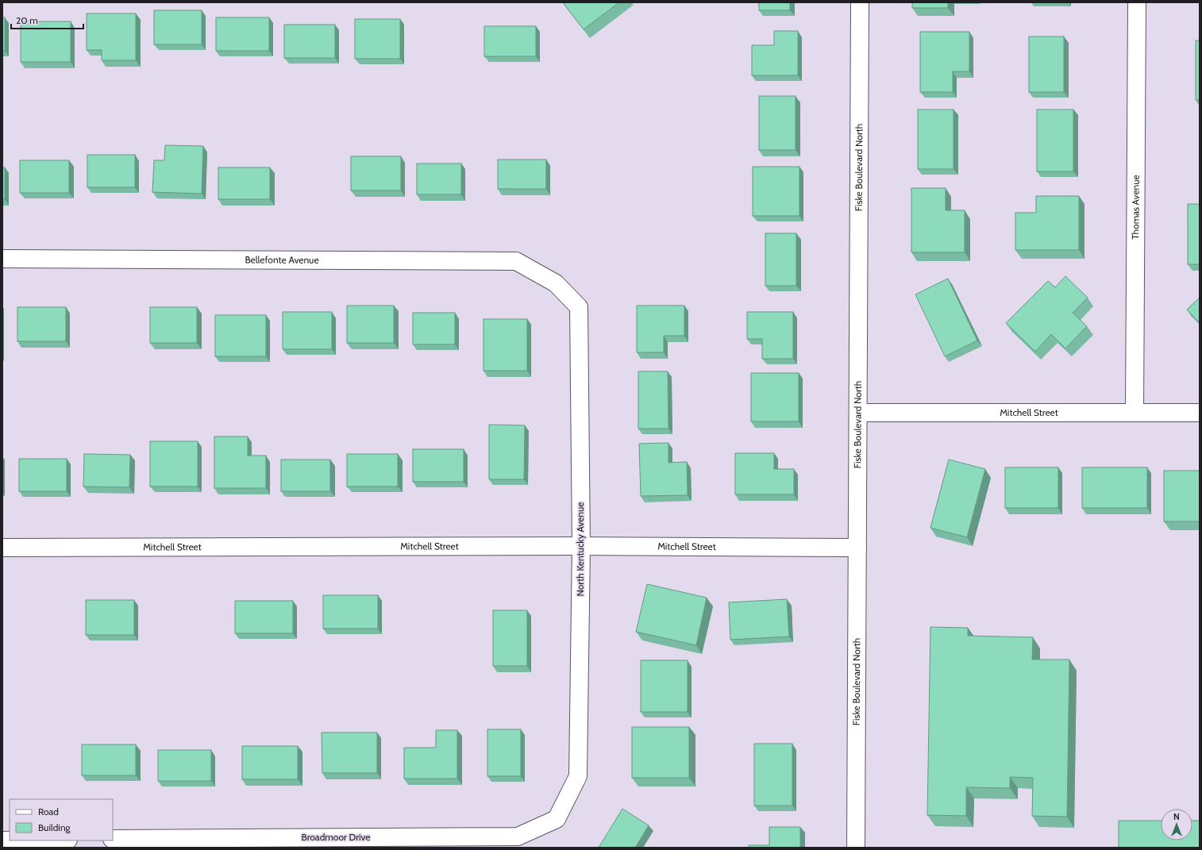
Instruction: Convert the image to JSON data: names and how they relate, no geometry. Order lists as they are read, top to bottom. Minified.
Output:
{"streets":{"street":["Fiske Boulevard North","Thomas Avenue","Bellefonte Avenue","Mitchell Street","North Kentucky Avenue","Broadmoor Drive"]},"crossings":[["Fiske Boulevard North","Mitchell Street"],["Thomas Avenue","Mitchell Street"],["Bellefonte Avenue","North Kentucky Avenue"],["Mitchell Street","North Kentucky Avenue"],["North Kentucky Avenue","Broadmoor Drive"]],"legend":["Road","Building"],"scale_bar":"20 m","north":"top"}
